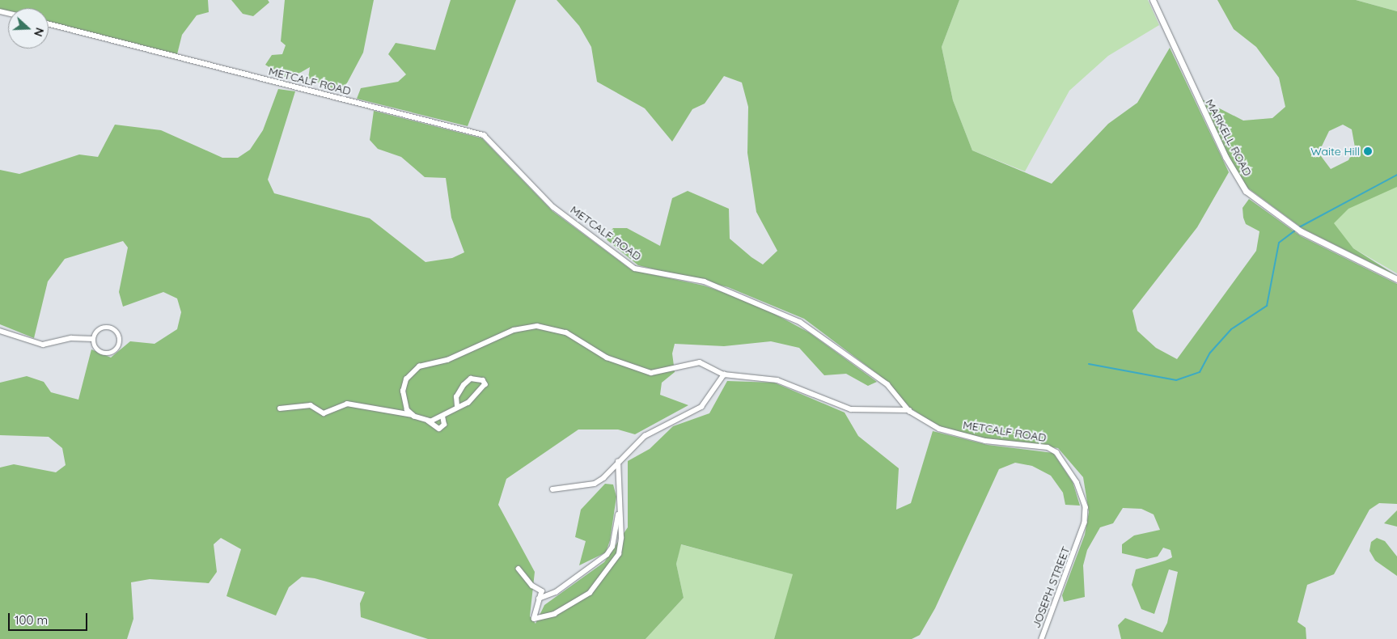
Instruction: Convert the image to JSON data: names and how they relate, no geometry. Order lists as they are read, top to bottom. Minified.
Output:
{"streets":{"street":["METCALF ROAD","MARKELL ROAD","JOSEPH STREET"]},"crossings":[["METCALF ROAD","JOSEPH STREET"]],"places":["Waite Hill"],"scale_bar":"100 m","north":"right"}
